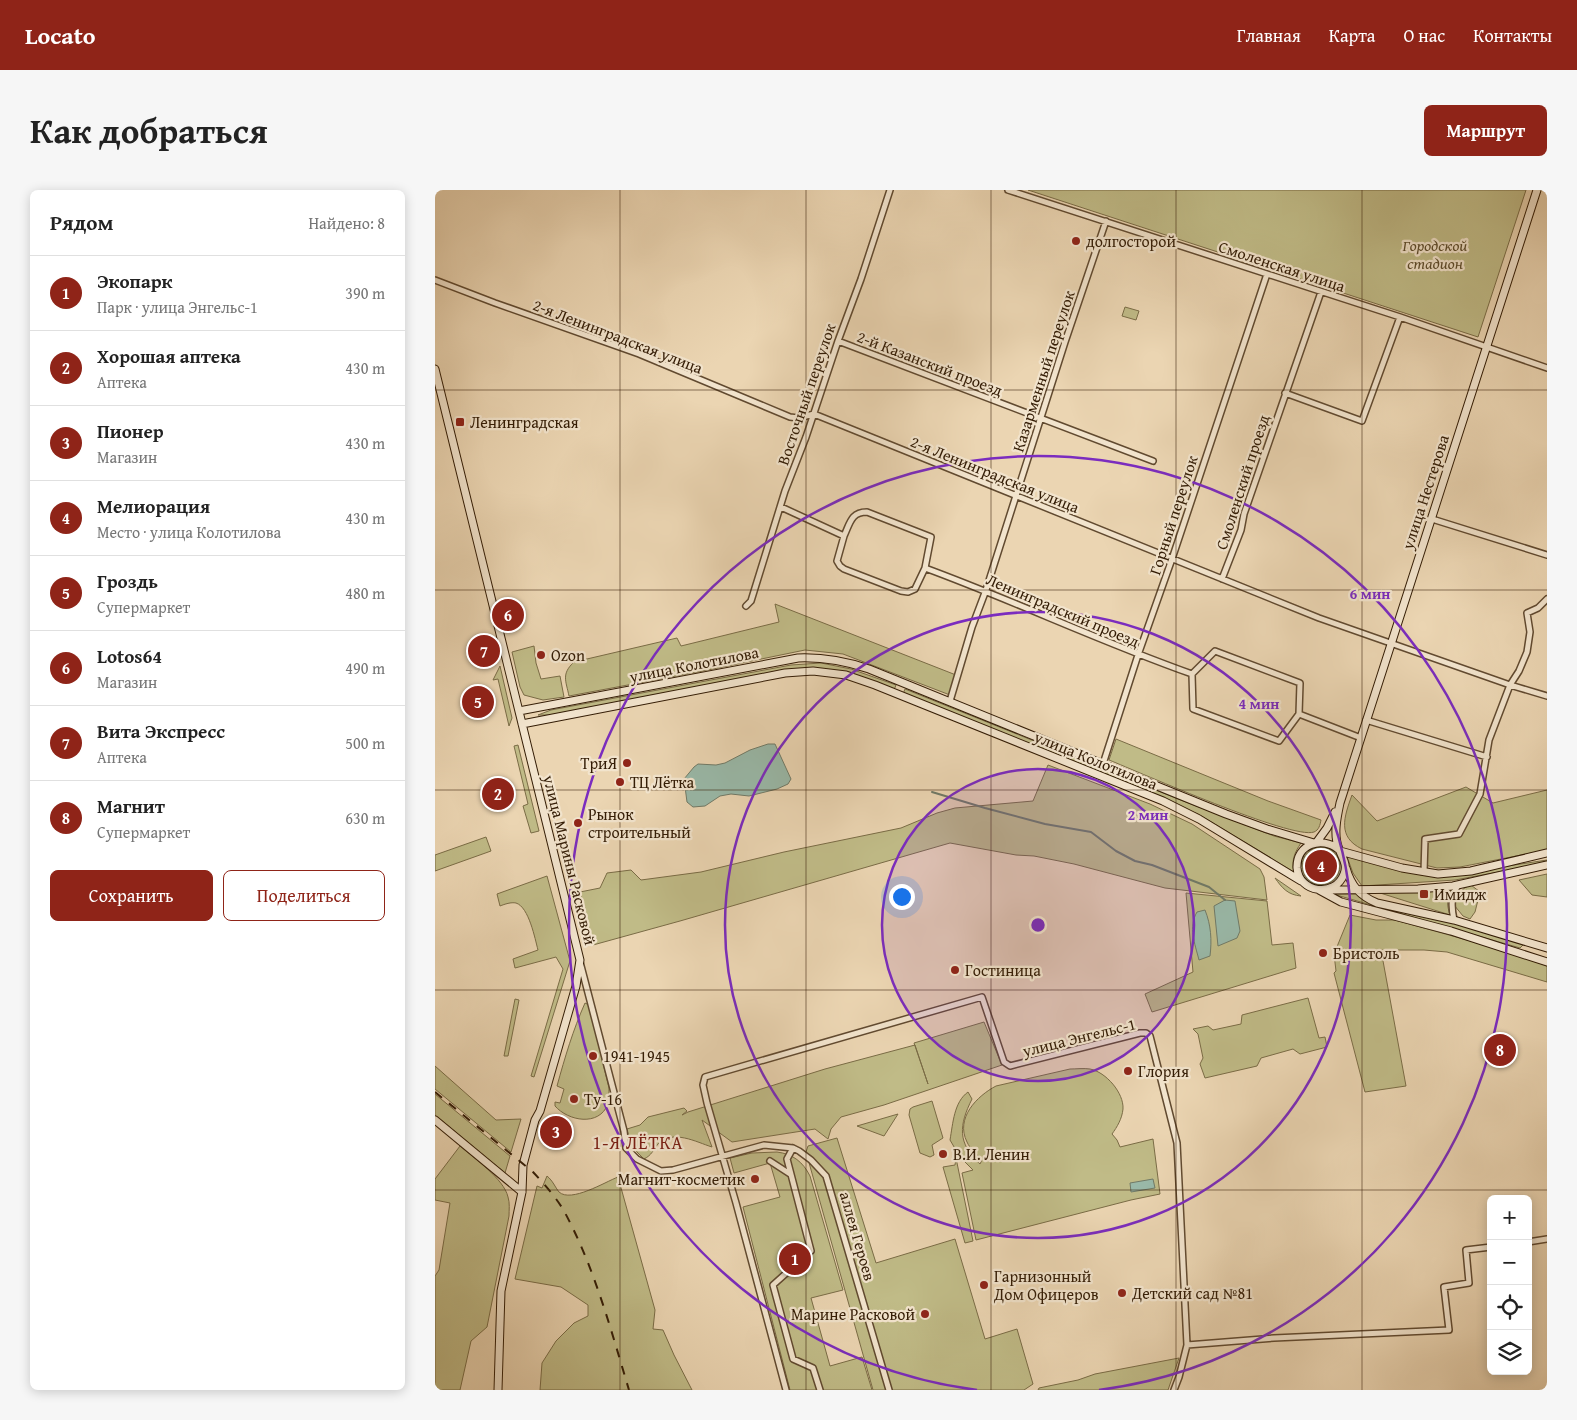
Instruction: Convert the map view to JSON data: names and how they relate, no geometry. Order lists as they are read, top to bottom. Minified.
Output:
{"streets":{"main road":["улица Нестерова","улица Колотилова","улица Марины Расковой"],"street":["Смоленская улица","2-я Ленинградская улица","2-й Казанский проезд","Казарменный переулок","Восточный переулок","Смоленский проезд","Горный переулок","Ленинградский проезд","улица Энгельс-1","аллея Героев"]},"crossings":[["Смоленская улица","Казарменный переулок"],["Смоленская улица","Смоленский проезд"],["Смоленская улица","улица Нестерова"],["Смоленская улица","Горный переулок"],["2-я Ленинградская улица","Казарменный переулок"],["2-я Ленинградская улица","Восточный переулок"],["2-я Ленинградская улица","Смоленский проезд"],["2-я Ленинградская улица","улица Нестерова"],["2-я Ленинградская улица","Горный переулок"],["2-й Казанский проезд","Казарменный переулок"],["2-й Казанский проезд","Восточный переулок"],["Казарменный переулок","Ленинградский проезд"],["Казарменный переулок","улица Колотилова"],["улица Нестерова","улица Колотилова"],["Горный переулок","Ленинградский проезд"],["Горный переулок","улица Колотилова"],["улица Колотилова","улица Марины Расковой"]],"districts":["1-Я ЛЁТКА"],"parks":["Городской стадион"],"places":{"other":["долгосторой","Ozon","ТриЯ","ТЦ Лётка","Рынок строительный","Бристоль","Гостиница","1941-1945","Глория","Ту-16","В.И. Ленин","Магнит-косметик","Гарнизонный Дом Офицеров","Детский сад №81","Марине Расковой"],"transit":["Ленинградская","Имидж"]},"page":{"header":"Locato","nav":["Главная","Карта","О нас","Контакты"],"title":"Как добраться","buttons":["Маршрут",["Сохранить","Поделиться"]],"heading":["Рядом","Найдено: 8"],"list":[{"mark":"1","name":"Экопарк","note":"Парк · улица Энгельс-1","value":"390 m"},{"mark":"2","name":"Хорошая аптека","note":"Аптека","value":"430 m"},{"mark":"3","name":"Пионер","note":"Магазин","value":"430 m"},{"mark":"4","name":"Мелиорация","note":"Место · улица Колотилова","value":"430 m"},{"mark":"5","name":"Гроздь","note":"Супермаркет","value":"480 m"},{"mark":"6","name":"Lotos64","note":"Магазин","value":"490 m"},{"mark":"7","name":"Вита Экспресс","note":"Аптека","value":"500 m"},{"mark":"8","name":"Магнит","note":"Супермаркет","value":"630 m"}],"pins":["6","7","5","2","4","8","3","1"],"map_buttons":["+","−"]},"rings":["6 мин","4 мин","2 мин"]}
